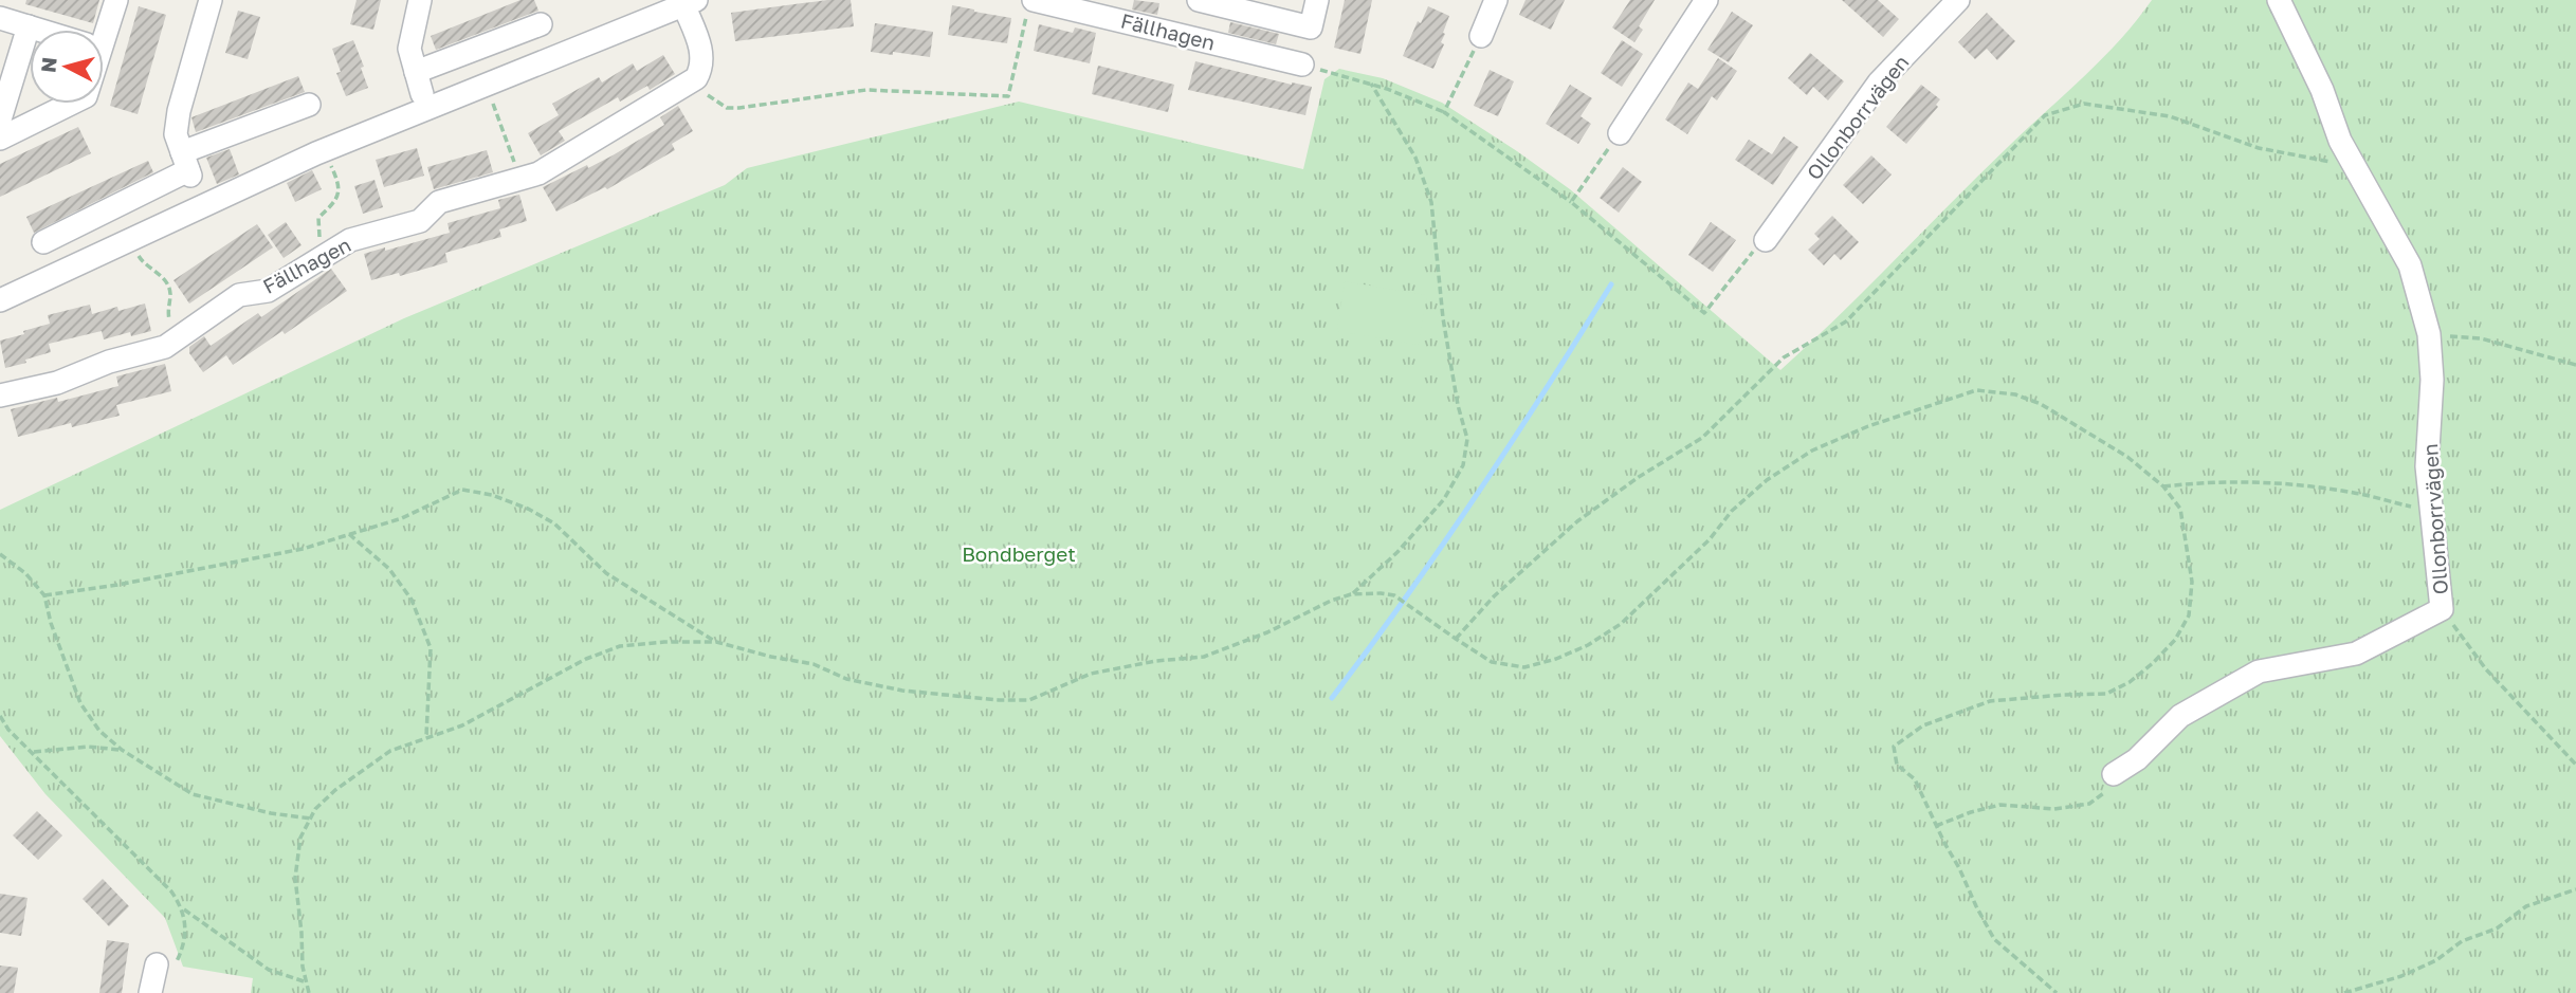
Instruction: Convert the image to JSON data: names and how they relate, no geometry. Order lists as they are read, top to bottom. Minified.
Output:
{"streets":{"street":["Fällhagen","Ollonborrvägen"]},"parks":["Bondberget"],"north":"left"}
